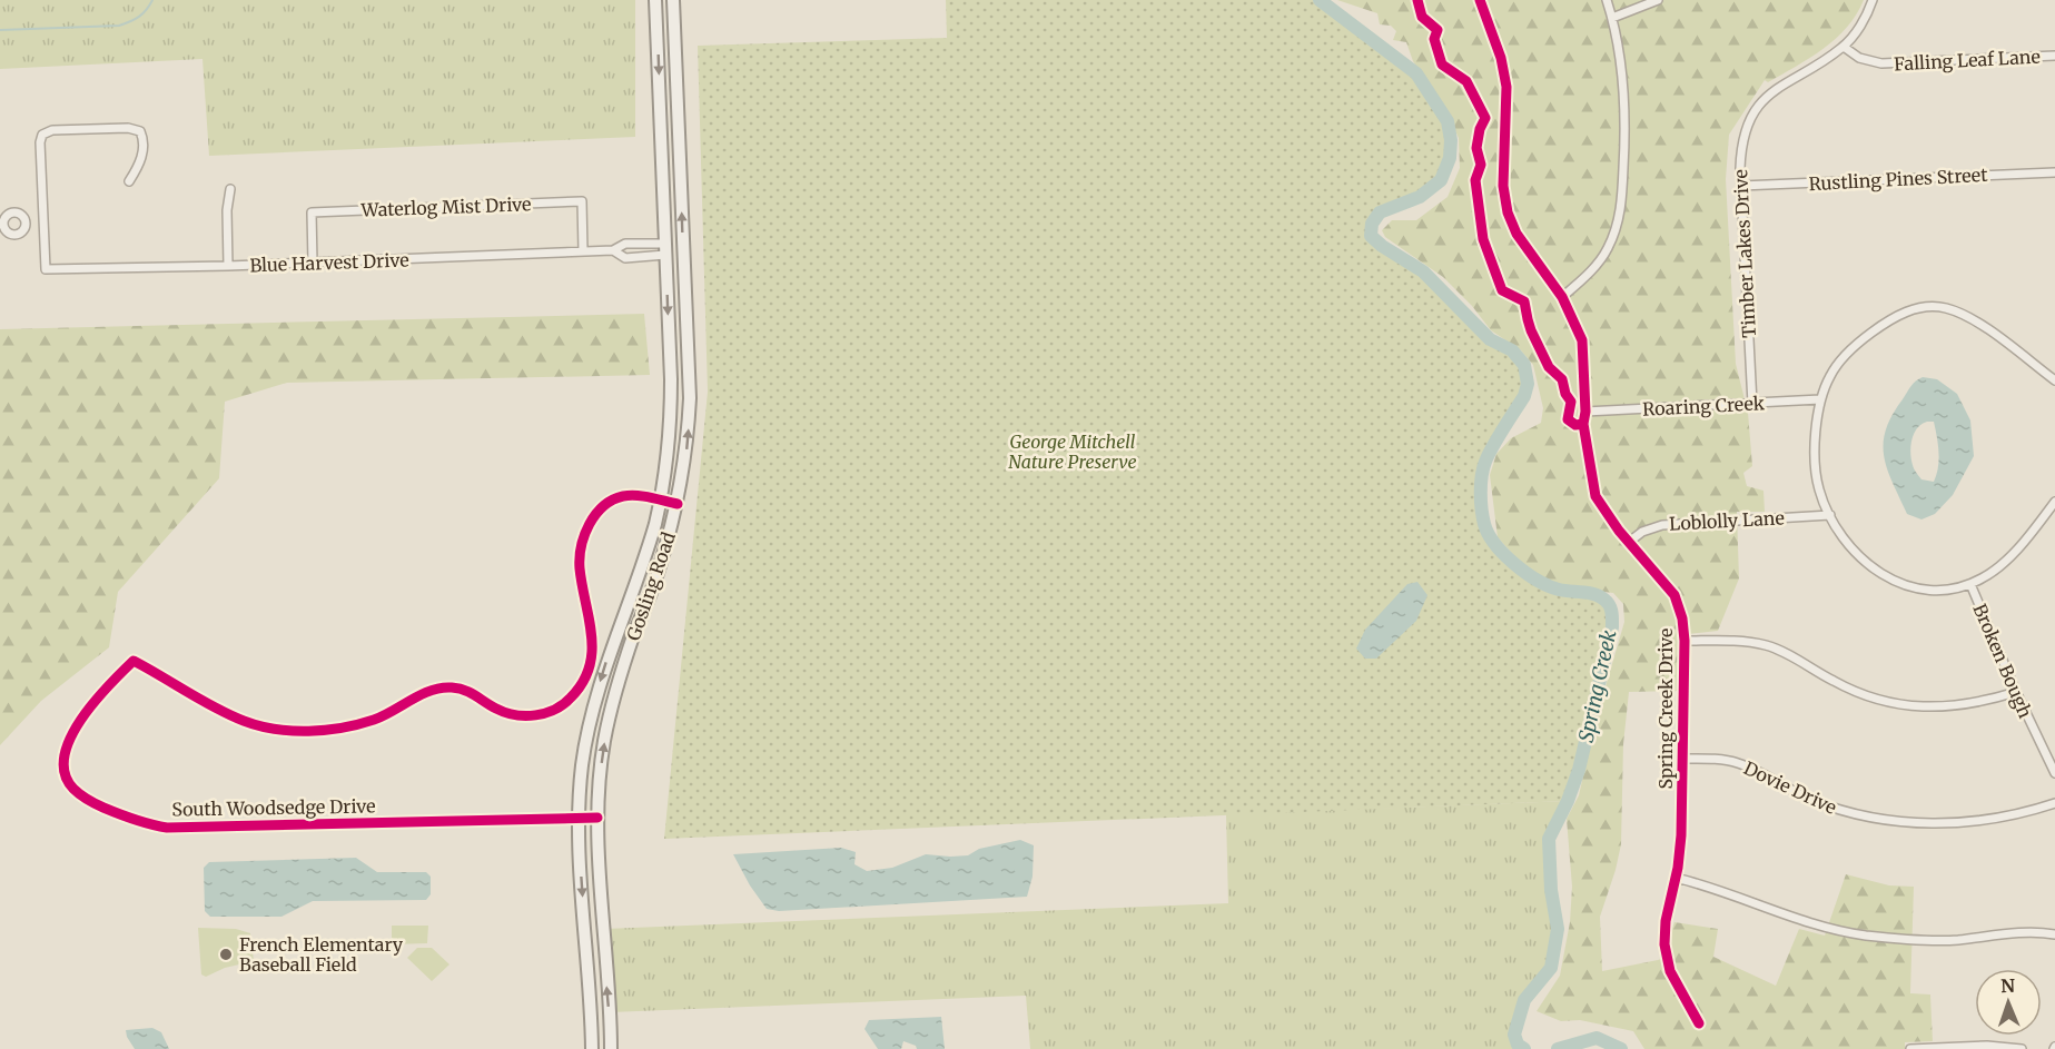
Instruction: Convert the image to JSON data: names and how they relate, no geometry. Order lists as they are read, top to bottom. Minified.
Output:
{"streets":{"main road":["Gosling Road"],"street":["Falling Leaf Lane","Rustling Pines Street","Waterlog Mist Drive","Timber Lakes Drive","Blue Harvest Drive","Roaring Creek","Loblolly Lane","Broken Bough","Spring Creek Drive","Dovie Drive","South Woodsedge Drive"]},"crossings":[["Falling Leaf Lane","Timber Lakes Drive"],["Rustling Pines Street","Timber Lakes Drive"],["Waterlog Mist Drive","Blue Harvest Drive"],["Timber Lakes Drive","Roaring Creek"],["Blue Harvest Drive","Gosling Road"],["Roaring Creek","Spring Creek Drive"],["Loblolly Lane","Spring Creek Drive"],["Gosling Road","South Woodsedge Drive"],["Spring Creek Drive","Dovie Drive"]],"water":["Spring Creek"],"parks":["George Mitchell Nature Preserve"],"places":["French Elementary Baseball Field"],"north":"top"}
